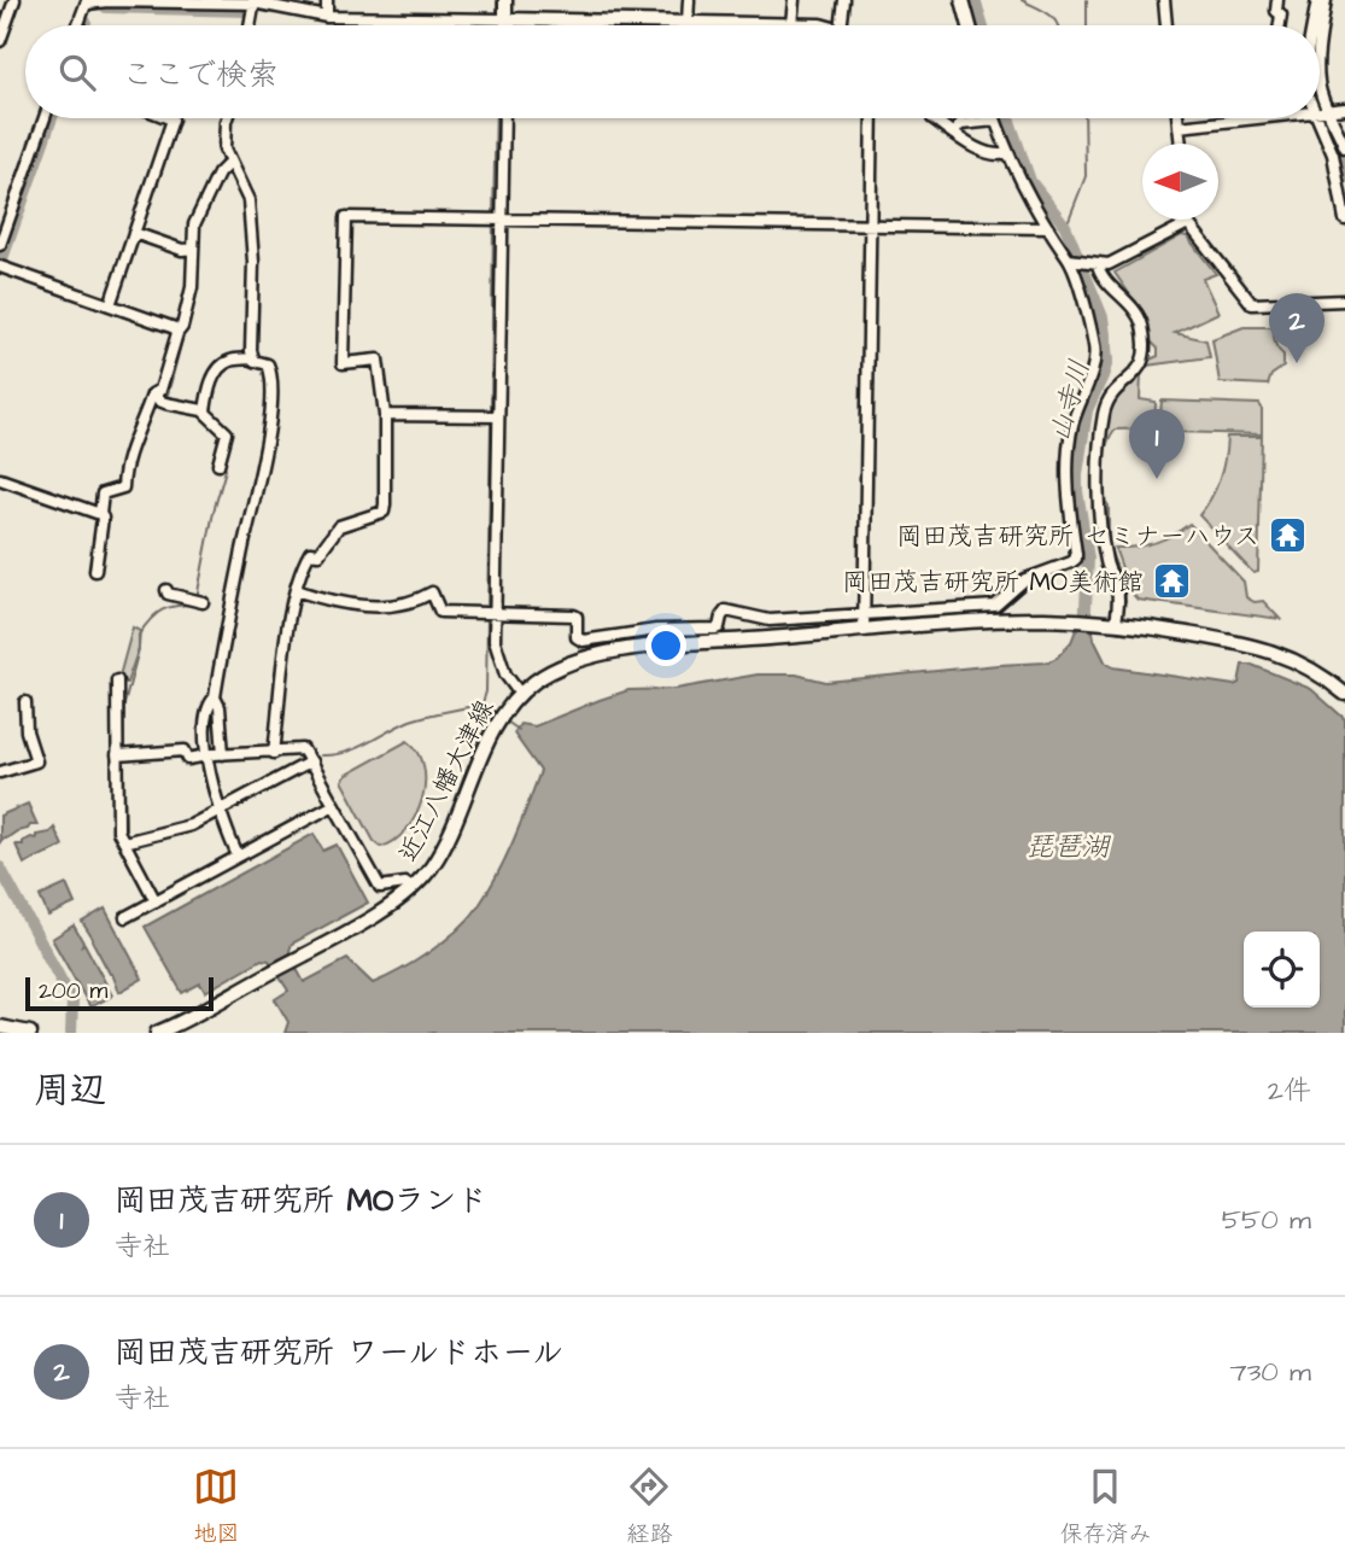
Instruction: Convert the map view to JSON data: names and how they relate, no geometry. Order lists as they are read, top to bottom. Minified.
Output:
{"streets":{"main road":["近江八幡大津線"]},"water":["山寺川","琵琶湖"],"places":{"temple":["岡田茂吉研究所 セミナーハウス","岡田茂吉研究所 MO美術館"]},"scale_bar":"200 m","north":"left","page":{"search":"ここで検索","pins":["2","1"],"scale":"200 m","heading":["周辺","2件"],"list":[{"mark":"1","name":"岡田茂吉研究所 MOランド","note":"寺社","value":"550 m"},{"mark":"2","name":"岡田茂吉研究所 ワールドホール","note":"寺社","value":"730 m"}],"nav":["地図","経路","保存済み"]}}
